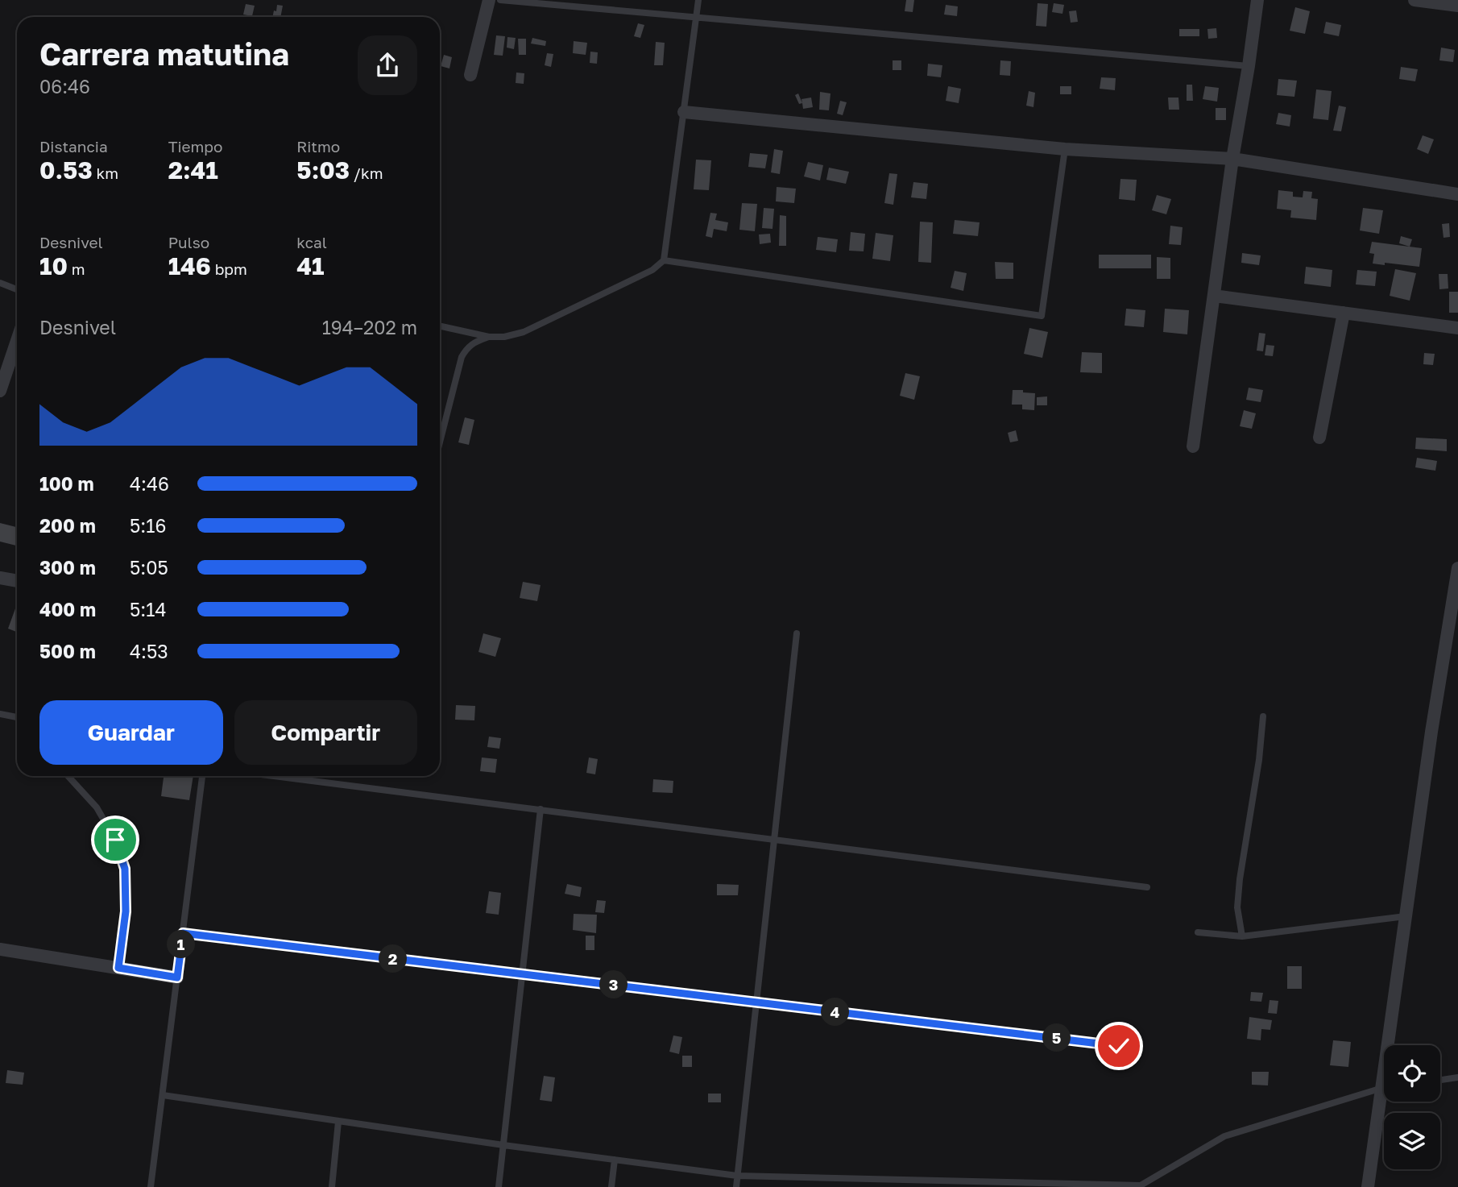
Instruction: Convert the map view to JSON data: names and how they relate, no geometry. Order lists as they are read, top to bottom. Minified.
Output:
{"page":{"heading":["Carrera matutina","06:46"],"stats":[["Distancia","0.53 km"],["Tiempo","2:41"],["Ritmo","5:03 /km"],["Desnivel","10 m"],["Pulso","146 bpm"],["kcal","41"]],"chart":["Desnivel","194–202 m"],"list":[{"name":"100 m","note":"4:46"},{"name":"200 m","note":"5:16"},{"name":"300 m","note":"5:05"},{"name":"400 m","note":"5:14"},{"name":"500 m","note":"4:53"}],"buttons":["Guardar","Compartir"],"pins":["1","2","3","4","5"]}}
